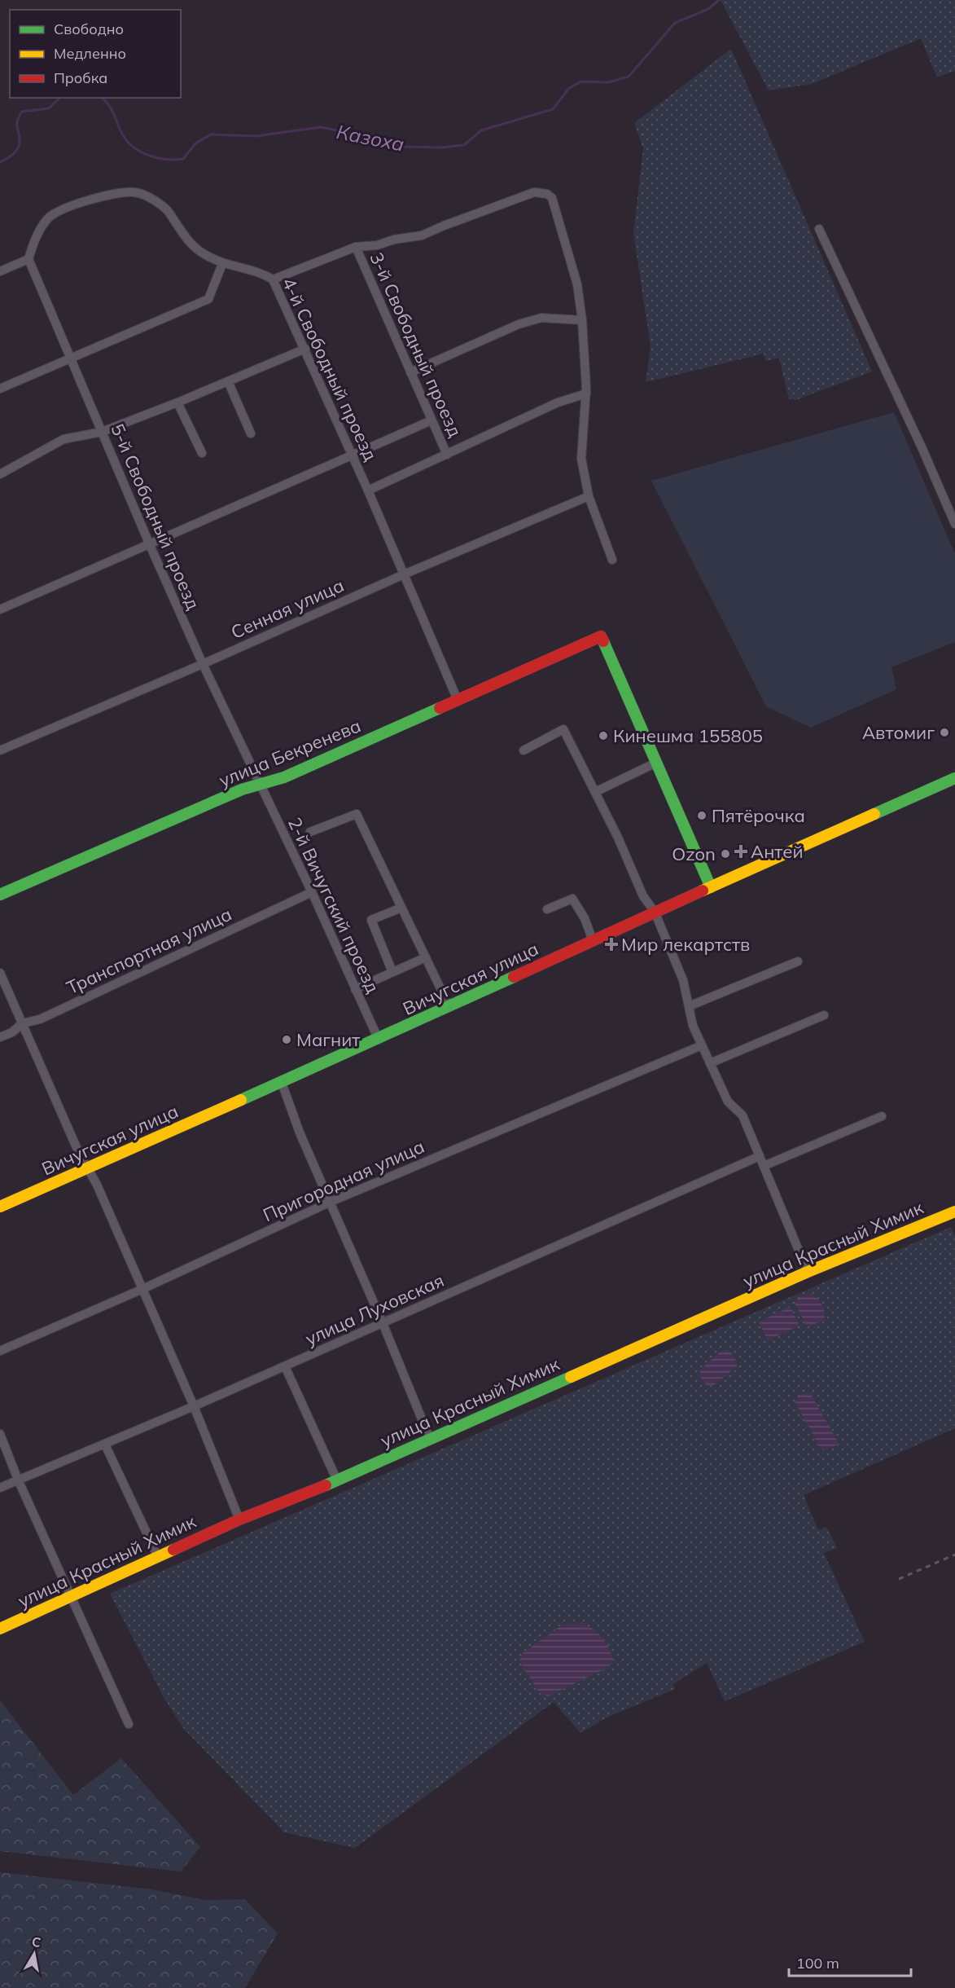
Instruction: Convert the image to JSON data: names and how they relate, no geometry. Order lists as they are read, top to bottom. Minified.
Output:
{"streets":{"street":["3-й Свободный проезд","4-й Свободный проезд","5-й Свободный проезд","Сенная улица","улица Бекренева","2-й Вичугский проезд","Транспортная улица","Вичугская улица","Пригородная улица","улица Красный Химик","улица Луховская"]},"crossings":[["4-й Свободный проезд","5-й Свободный проезд"],["4-й Свободный проезд","Сенная улица"],["4-й Свободный проезд","улица Бекренева"],["5-й Свободный проезд","Сенная улица"],["5-й Свободный проезд","улица Бекренева"],["5-й Свободный проезд","2-й Вичугский проезд"],["улица Бекренева","2-й Вичугский проезд"],["2-й Вичугский проезд","Транспортная улица"],["2-й Вичугский проезд","Вичугская улица"]],"water":["Казоха"],"places":{"other":["Автомиг","Кинешма 155805","Пятёрочка","Ozon","Магнит"],"health":["Антей","Мир лекартств"]},"legend":["Свободно","Медленно","Пробка"],"scale_bar":"100 m","north":"top"}
